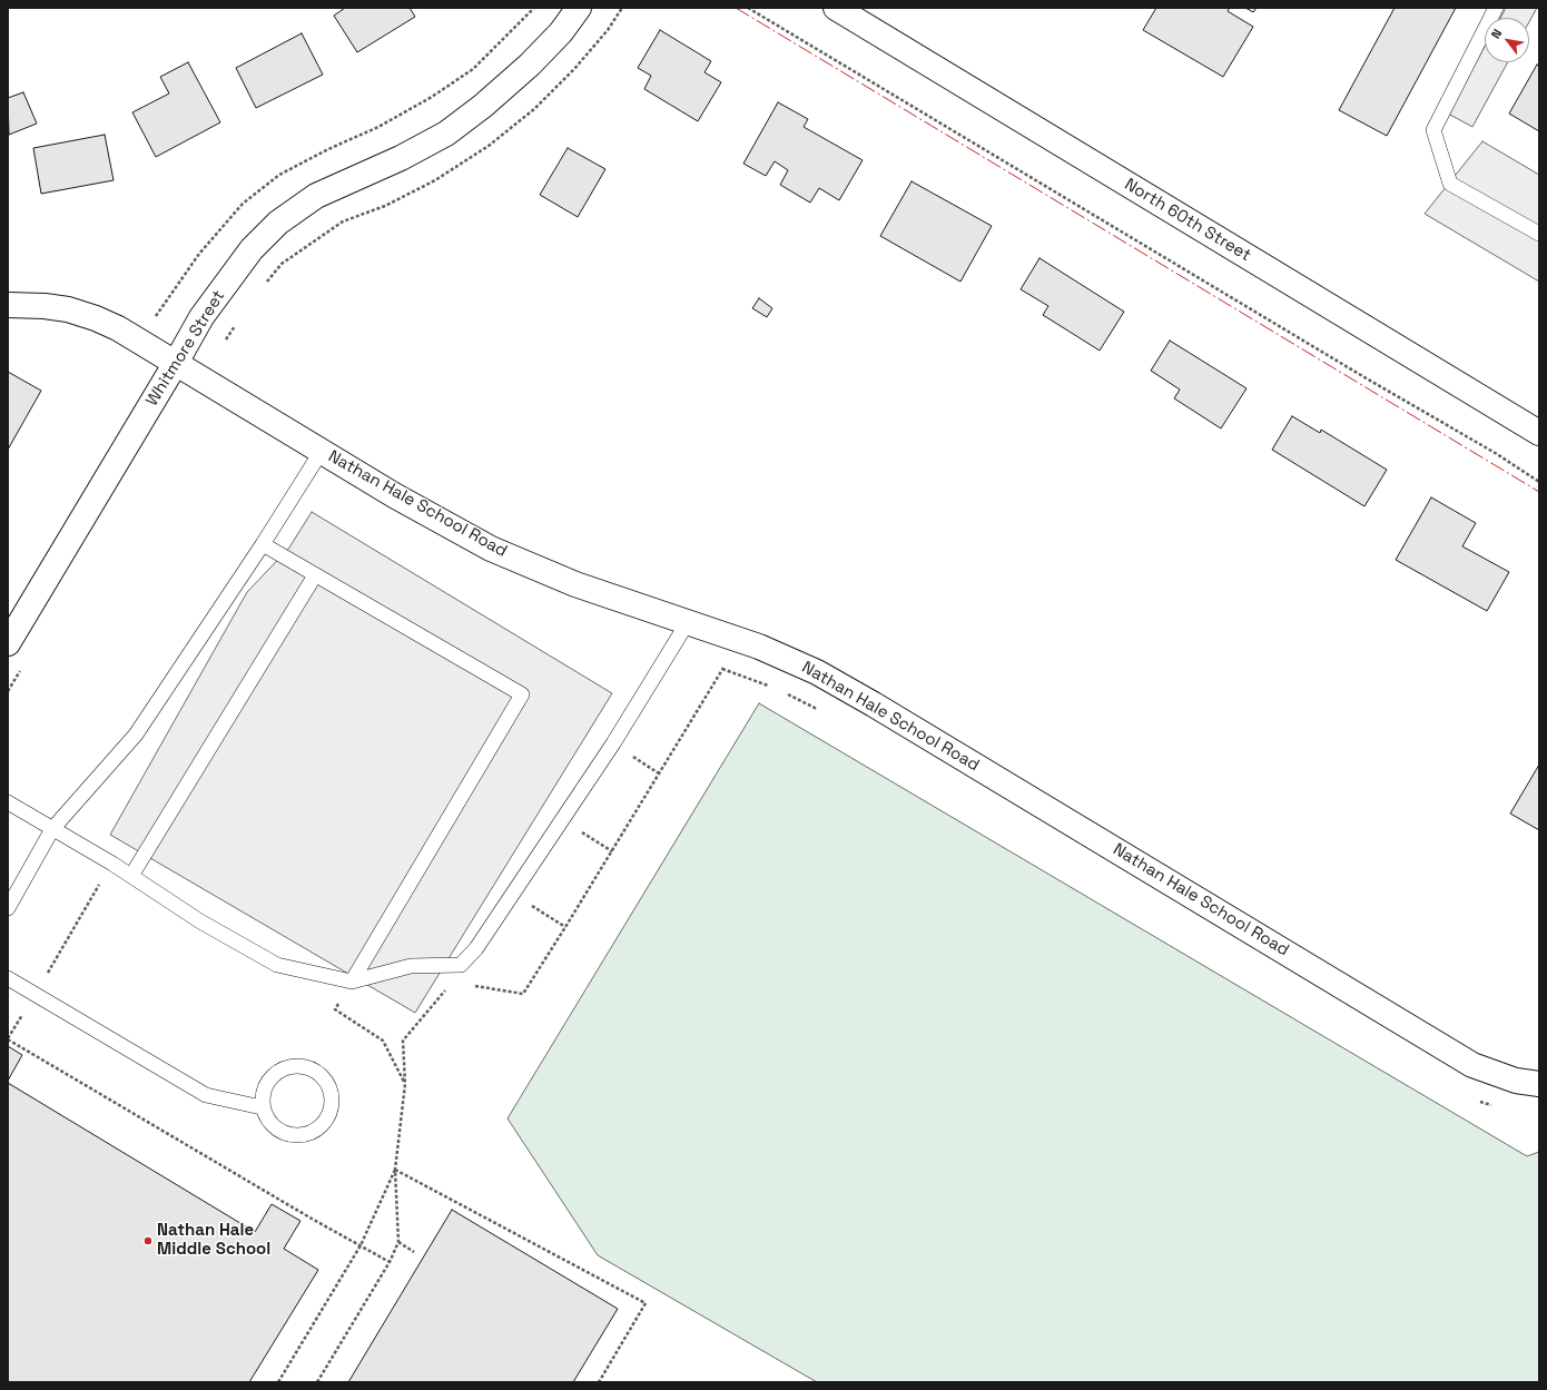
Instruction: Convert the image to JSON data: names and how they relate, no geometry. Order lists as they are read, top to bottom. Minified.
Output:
{"streets":{"street":["North 60th Street","Whitmore Street","Nathan Hale School Road"]},"crossings":[["Whitmore Street","Nathan Hale School Road"]],"places":["Nathan Hale Middle School"],"north":"top left"}
